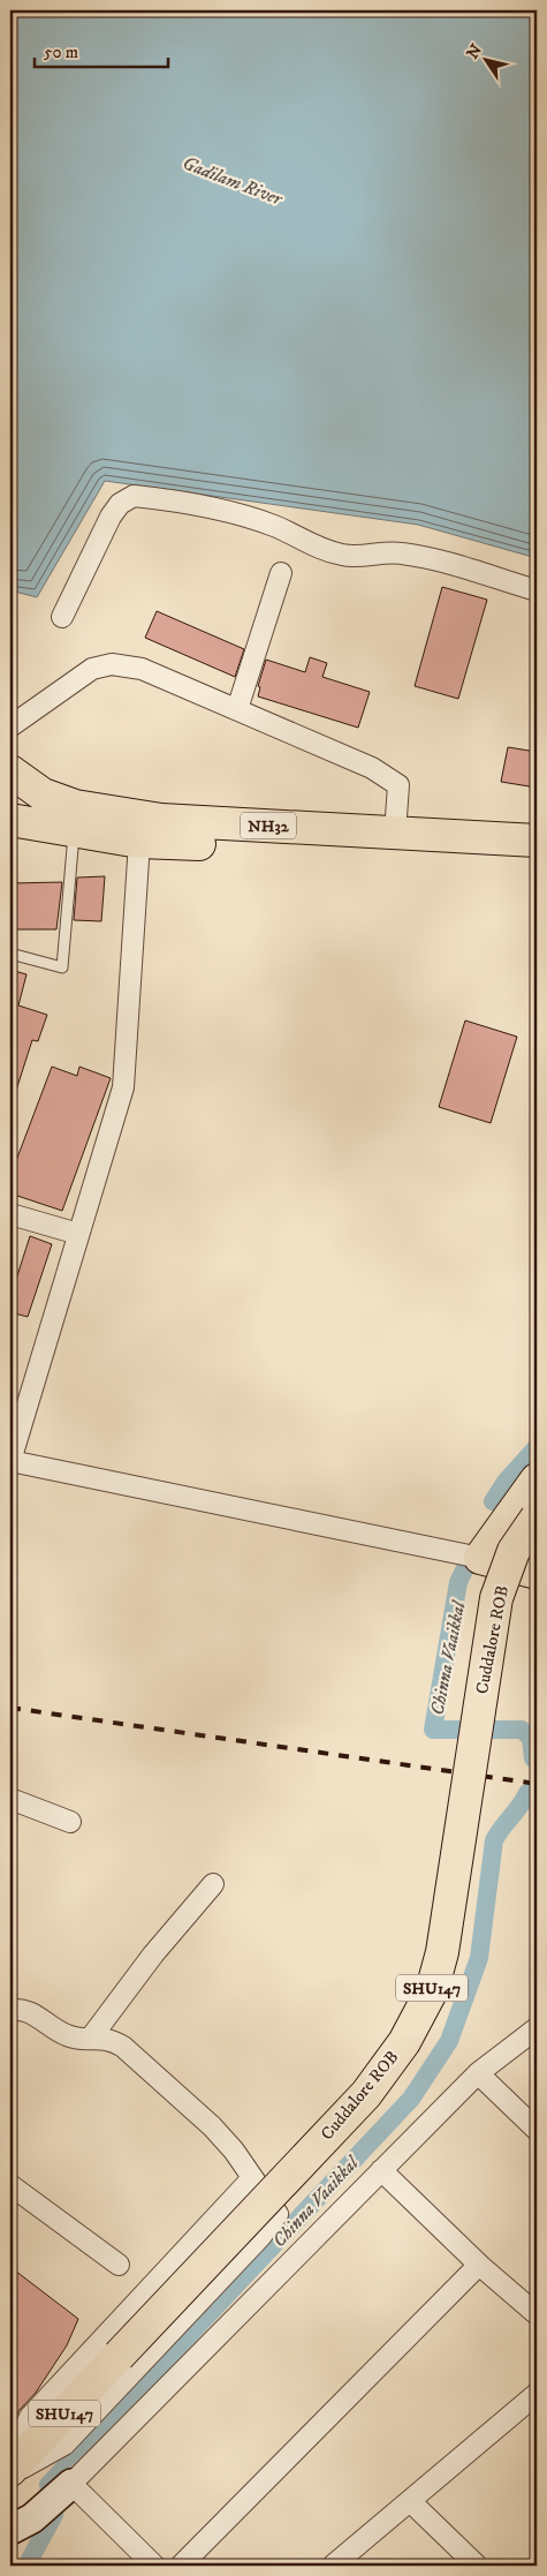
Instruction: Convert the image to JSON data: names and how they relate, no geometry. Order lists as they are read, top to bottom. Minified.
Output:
{"streets":{"main road":["NH32","Cuddalore ROB","SHU147"]},"water":["Gadilam River","Chinna Vaaikkal"],"scale_bar":"50 m","north":"top left"}
